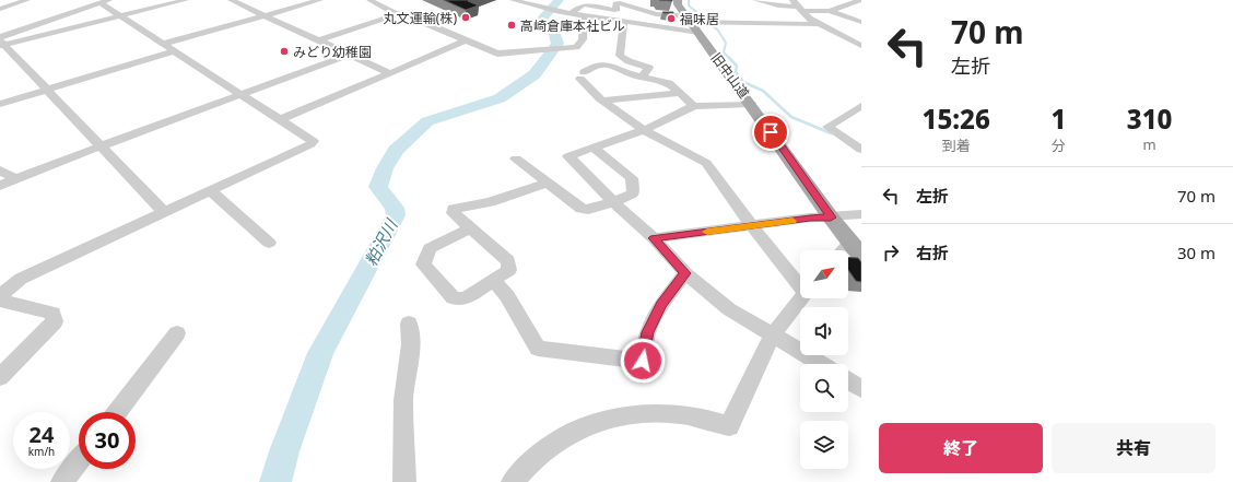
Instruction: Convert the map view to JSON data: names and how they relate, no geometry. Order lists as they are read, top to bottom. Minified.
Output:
{"streets":{"main road":["旧中山道"]},"water":["粕沢川"],"places":["丸文運輸(株)","福味居","高崎倉庫本社ビル","みどり幼稚園"],"north":"top right","page":{"turn":["70 m","左折"],"eta":["15:26","到着","1","分","310","m"],"list":[{"name":"左折","value":"70 m"},{"name":"右折","value":"30 m"}],"speed":"24 km/h","limit":"30","buttons":["終了","共有"]}}
